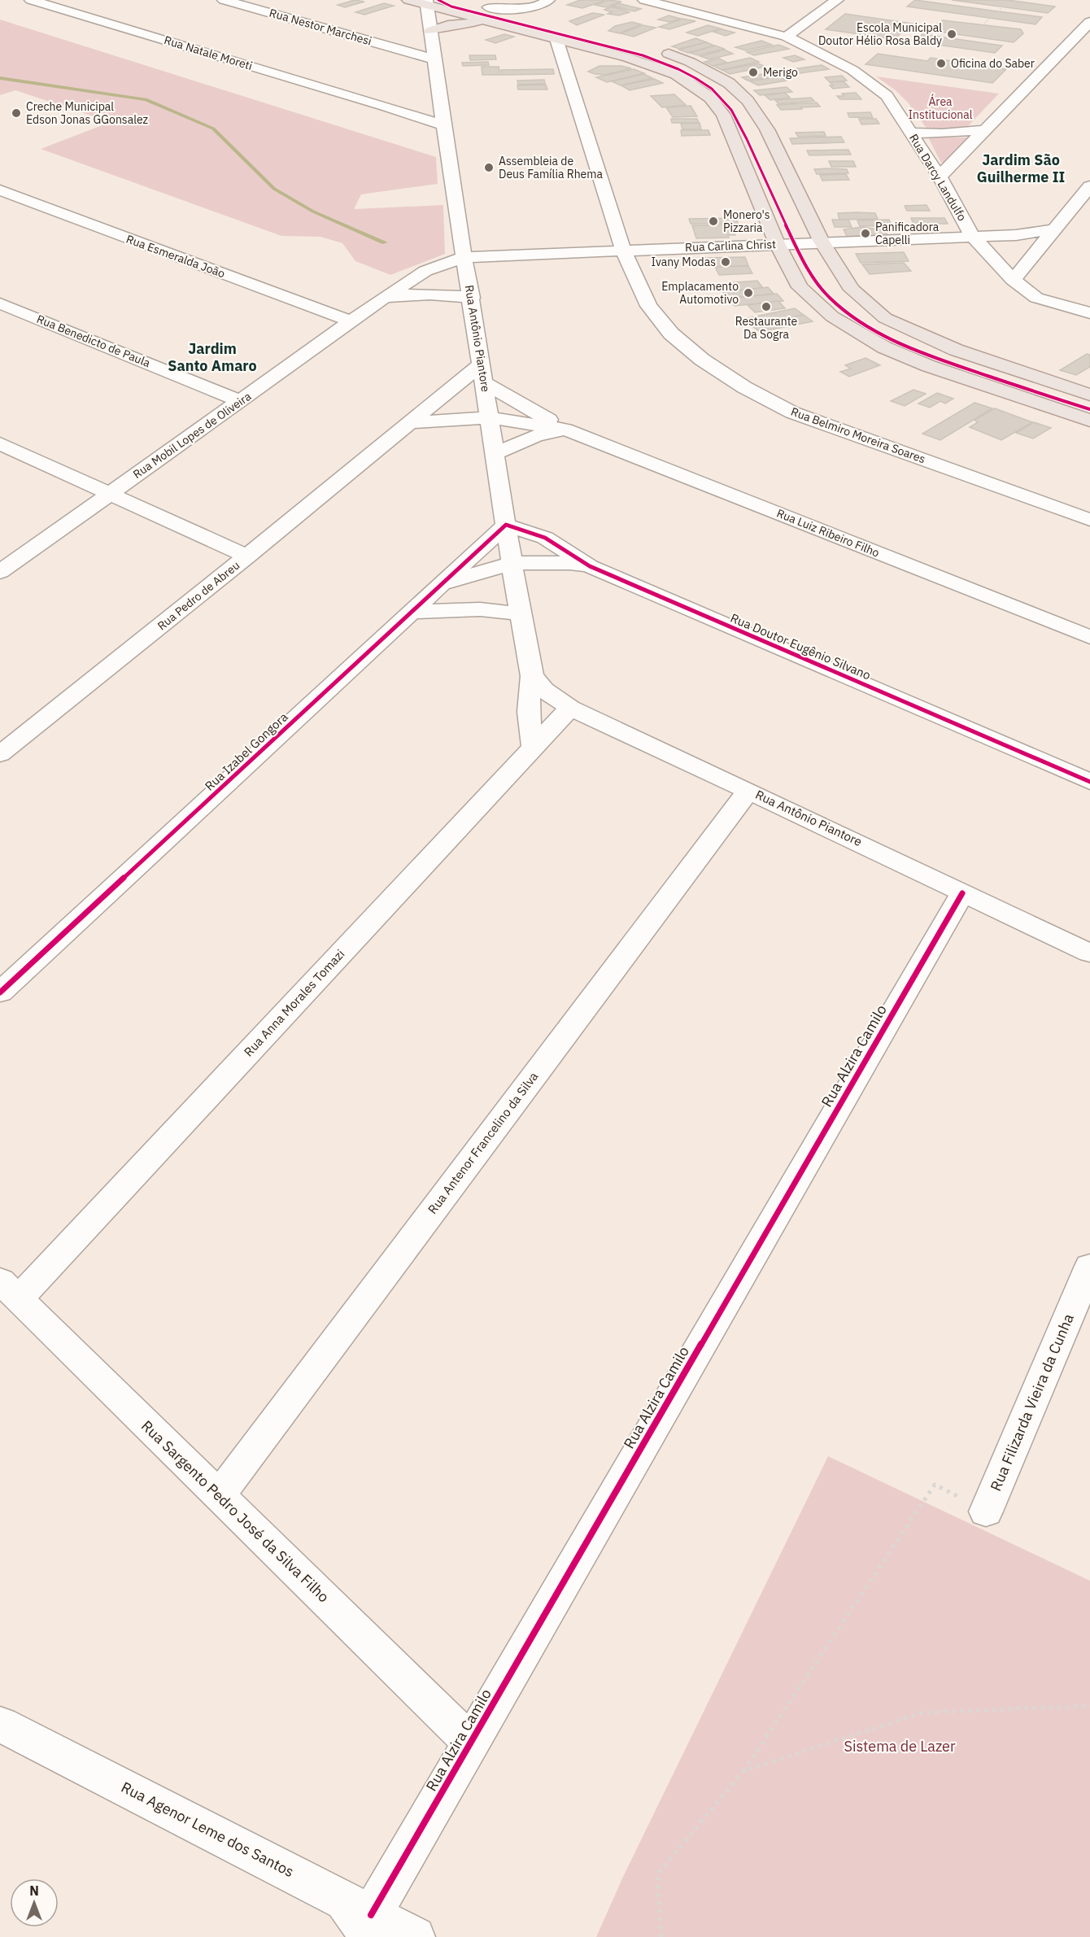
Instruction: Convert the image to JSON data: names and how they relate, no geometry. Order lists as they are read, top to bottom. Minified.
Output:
{"streets":{"street":["Rua Nestor Marchesi","Rua Natale Moreti","Rua Darcy Landulfo","Rua Carlina Christ","Rua Esmeralda João","Rua Antônio Piantore","Rua Benedicto de Paula","Rua Mobil Lopes de Oliveira","Rua Belmiro Moreira Soares","Rua Luiz Ribeiro Filho","Rua Pedro de Abreu","Rua Doutor Eugênio Silvano","Rua Izabel Gongora","Rua Anna Morales Tomazi","Rua Alzira Camilo","Rua Antenor Francelino da Silva","Rua Filizarda Vieira da Cunha","Rua Sargento Pedro José da Silva Filho","Rua Agenor Leme dos Santos"]},"crossings":[["Rua Nestor Marchesi","Rua Antônio Piantore"],["Rua Natale Moreti","Rua Antônio Piantore"],["Rua Darcy Landulfo","Rua Carlina Christ"],["Rua Carlina Christ","Rua Antônio Piantore"],["Rua Carlina Christ","Rua Mobil Lopes de Oliveira"],["Rua Carlina Christ","Rua Belmiro Moreira Soares"],["Rua Esmeralda João","Rua Mobil Lopes de Oliveira"],["Rua Antônio Piantore","Rua Mobil Lopes de Oliveira"],["Rua Antônio Piantore","Rua Luiz Ribeiro Filho"],["Rua Antônio Piantore","Rua Pedro de Abreu"],["Rua Antônio Piantore","Rua Doutor Eugênio Silvano"],["Rua Antônio Piantore","Rua Izabel Gongora"],["Rua Antônio Piantore","Rua Anna Morales Tomazi"],["Rua Antônio Piantore","Rua Alzira Camilo"],["Rua Antônio Piantore","Rua Antenor Francelino da Silva"],["Rua Benedicto de Paula","Rua Mobil Lopes de Oliveira"],["Rua Luiz Ribeiro Filho","Rua Pedro de Abreu"],["Rua Doutor Eugênio Silvano","Rua Izabel Gongora"],["Rua Anna Morales Tomazi","Rua Sargento Pedro José da Silva Filho"],["Rua Alzira Camilo","Rua Sargento Pedro José da Silva Filho"],["Rua Alzira Camilo","Rua Agenor Leme dos Santos"],["Rua Antenor Francelino da Silva","Rua Sargento Pedro José da Silva Filho"]],"districts":["Jardim São Guilherme II","Jardim Santo Amaro"],"parks":["Área Institucional","Sistema de Lazer"],"places":["Escola Municipal Doutor Hélio Rosa Baldy","Oficina do Saber","Merigo","Creche Municipal Edson Jonas GGonsalez","Assembleia de Deus Família Rhema","Monero's Pizzaria","Panificadora Capelli","Ivany Modas","Emplacamento Automotivo","Restaurante Da Sogra"],"north":"top"}
